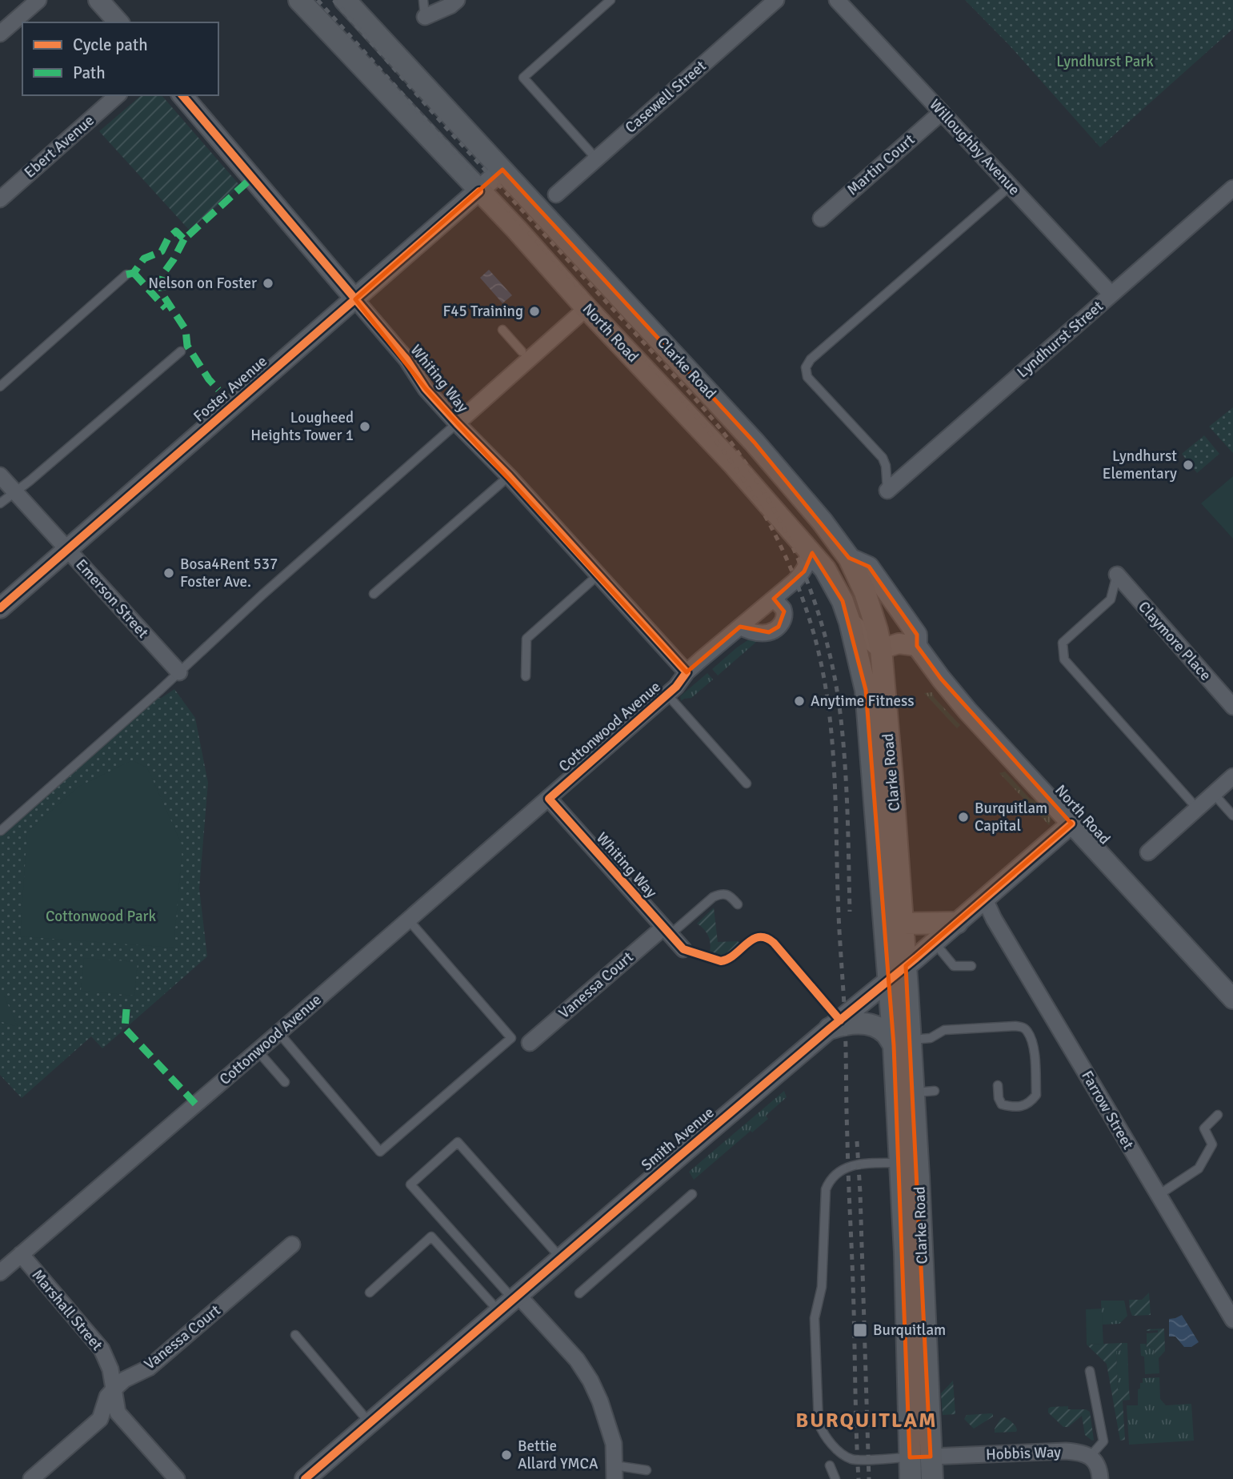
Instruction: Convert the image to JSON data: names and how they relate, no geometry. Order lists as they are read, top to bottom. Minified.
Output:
{"streets":{"main road":["North Road","Clarke Road"],"street":["Casewell Street","Ebert Avenue","Willoughby Avenue","Martin Court","Lyndhurst Street","Whiting Way","Foster Avenue","Emerson Street","Claymore Place","Cottonwood Avenue","Vanessa Court","Farrow Street","Smith Avenue","Marshall Street","Hobbis Way"]},"crossings":[["Willoughby Avenue","Martin Court"],["Willoughby Avenue","Lyndhurst Street"],["North Road","Clarke Road"],["North Road","Foster Avenue"],["North Road","Cottonwood Avenue"],["North Road","Smith Avenue"],["Clarke Road","Foster Avenue"],["Clarke Road","Smith Avenue"],["Clarke Road","Hobbis Way"],["Whiting Way","Foster Avenue"],["Whiting Way","Cottonwood Avenue"],["Whiting Way","Vanessa Court"],["Foster Avenue","Emerson Street"],["Cottonwood Avenue","Marshall Street"],["Vanessa Court","Marshall Street"],["Farrow Street","Smith Avenue"]],"districts":["BURQUITLAM"],"parks":["Lyndhurst Park","Cottonwood Park"],"places":{"other":["Nelson on Foster","F45 Training","Lougheed Heights Tower 1","Lyndhurst Elementary","Bosa4Rent 537 Foster Ave.","Anytime Fitness","Burquitlam Capital","Bettie Allard YMCA"],"transit":["Burquitlam"]},"legend":["Cycle path","Path"]}
